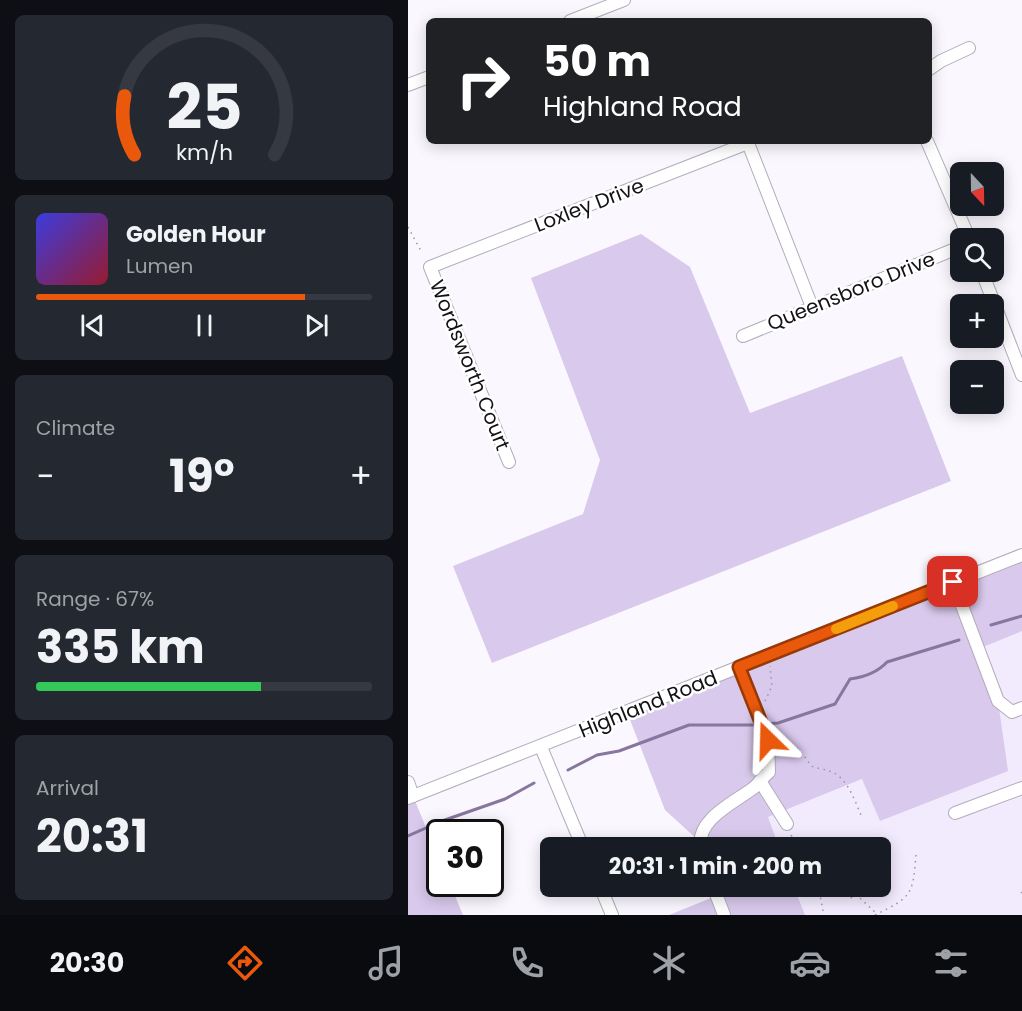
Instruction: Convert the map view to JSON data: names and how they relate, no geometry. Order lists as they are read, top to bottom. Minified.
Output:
{"streets":{"street":["Loxley Drive","Queensboro Drive","Wordsworth Court","Highland Road"]},"crossings":[["Loxley Drive","Queensboro Drive"],["Loxley Drive","Wordsworth Court"]],"north":"bottom","page":{"turn":["50 m","Highland Road"],"map_buttons":["+","−"],"song":["Golden Hour","Lumen"],"tile":["Climate",["Range · 67%","335 km"],["Arrival","20:31"]],"heat":["−","19°","+"],"limit":"30","trip":"20:31 · 1 min · 200 m","tabs":"20:30","gauge":["25","km/h"]}}
